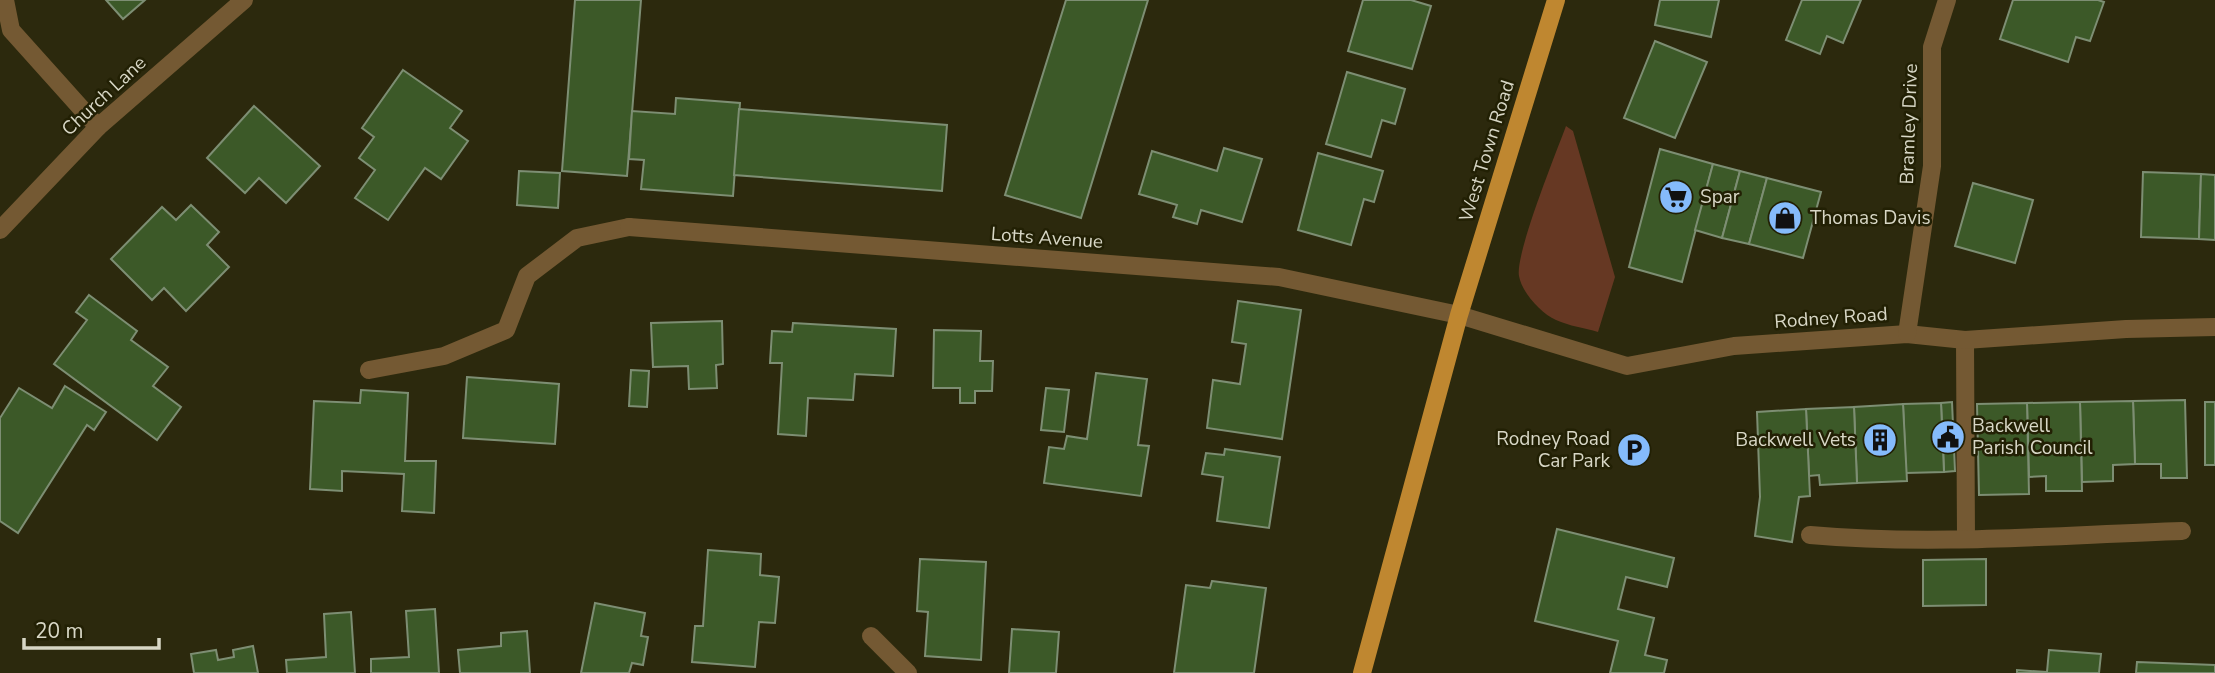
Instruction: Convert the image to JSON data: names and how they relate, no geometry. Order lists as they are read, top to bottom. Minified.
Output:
{"streets":{"main road":["West Town Road"],"street":["Church Lane","Bramley Drive","Lotts Avenue","Rodney Road"]},"crossings":[["Bramley Drive","Rodney Road"],["West Town Road","Lotts Avenue"],["West Town Road","Rodney Road"],["Lotts Avenue","Rodney Road"]],"places":{"supermarket":["Spar"],"shop":["Thomas Davis"],"public building":["Backwell Parish Council"],"building":["Backwell Vets"],"parking":["Rodney Road Car Park"]},"scale_bar":"20 m"}
